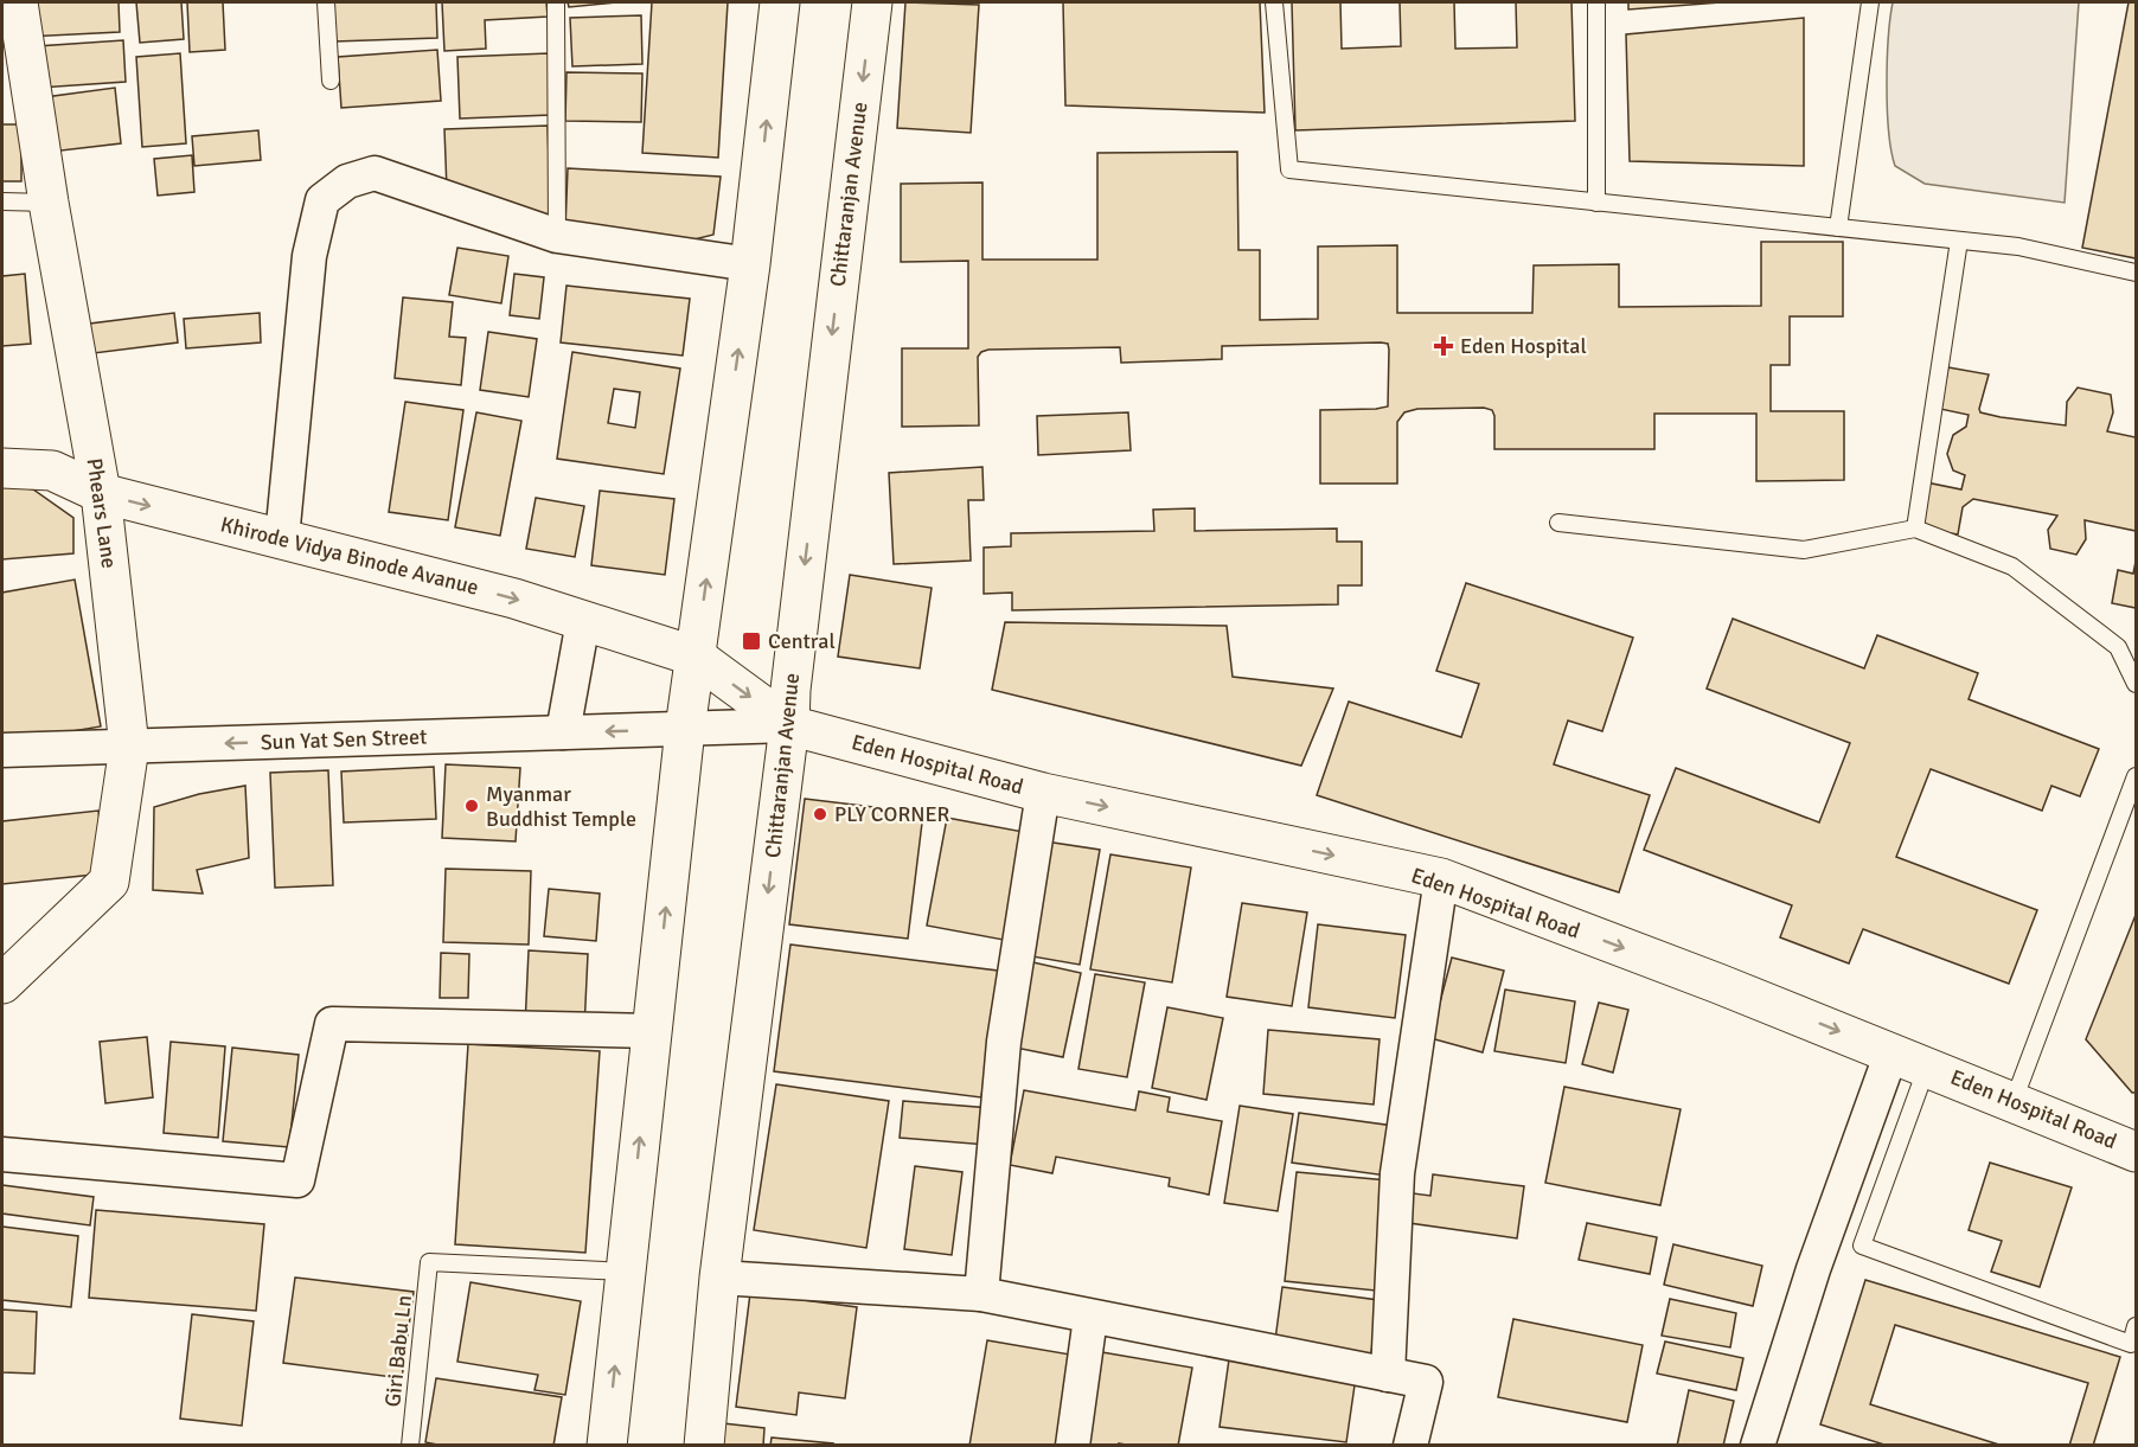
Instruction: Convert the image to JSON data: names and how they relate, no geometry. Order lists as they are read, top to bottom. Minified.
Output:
{"streets":{"street":["Chittaranjan Avenue","Phears Lane","Khirode Vidya Binode Avanue","Sun Yat Sen Street","Eden Hospital Road"],"lane":["Giri Babu Ln"]},"crossings":[["Chittaranjan Avenue","Khirode Vidya Binode Avanue"],["Chittaranjan Avenue","Sun Yat Sen Street"],["Chittaranjan Avenue","Eden Hospital Road"],["Phears Lane","Khirode Vidya Binode Avanue"],["Phears Lane","Sun Yat Sen Street"],["Khirode Vidya Binode Avanue","Sun Yat Sen Street"],["Khirode Vidya Binode Avanue","Eden Hospital Road"],["Sun Yat Sen Street","Eden Hospital Road"]],"one_way":["Khirode Vidya Binode Avanue","Sun Yat Sen Street","Eden Hospital Road"],"places":{"health":["Eden Hospital"],"transit":["Central"],"other":["Myanmar Buddhist Temple","PLY CORNER"]}}
